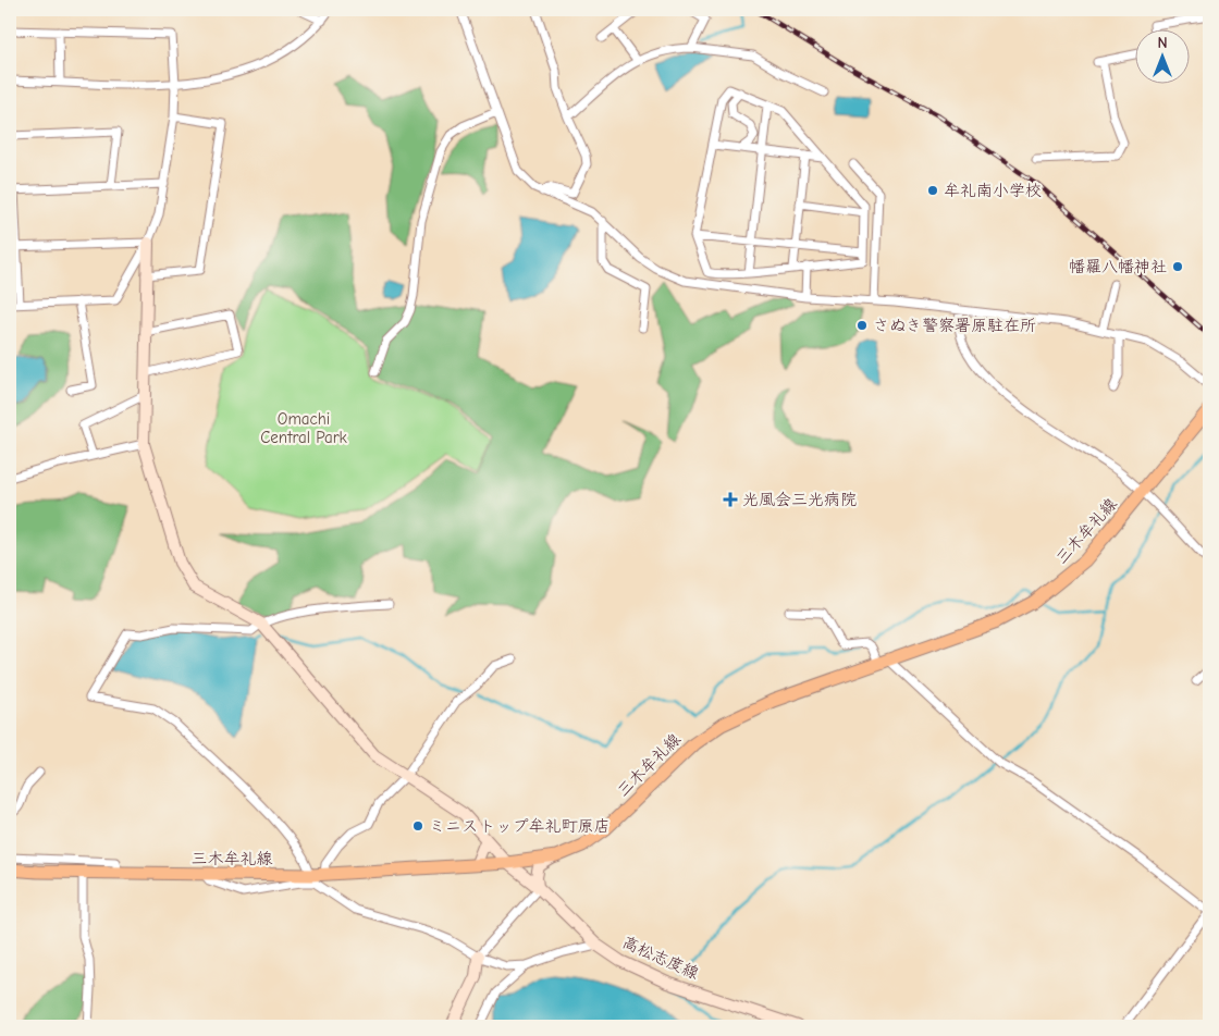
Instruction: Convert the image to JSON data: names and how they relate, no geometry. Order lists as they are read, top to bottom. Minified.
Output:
{"streets":{"main road":["三木牟礼線"],"street":["高松志度線"]},"crossings":[["三木牟礼線","高松志度線"]],"parks":["Omachi Central Park"],"places":{"other":["牟礼南小学校","幡羅八幡神社","さぬき警察署原駐在所","ミニストップ牟礼町原店"],"health":["光風会三光病院"]},"north":"top"}
